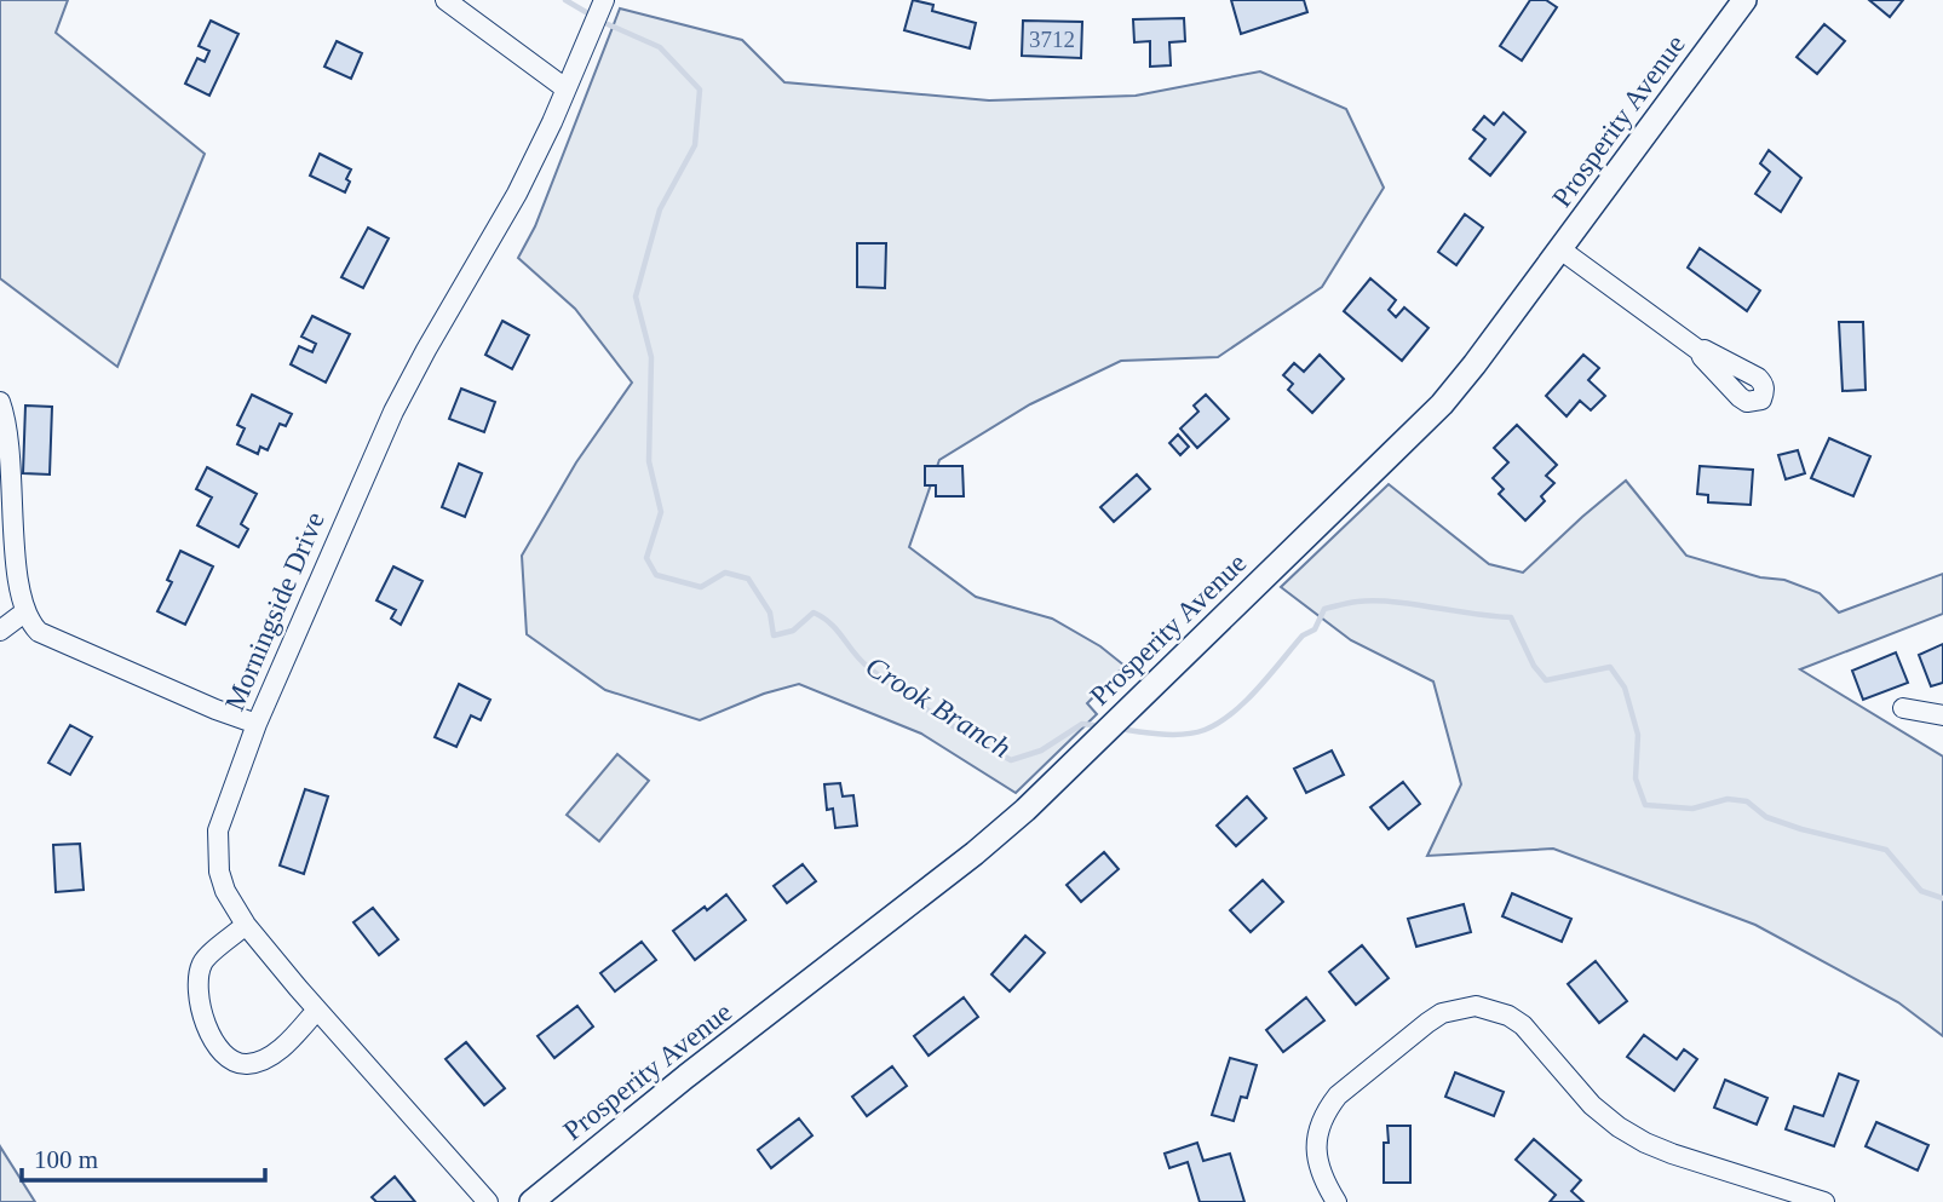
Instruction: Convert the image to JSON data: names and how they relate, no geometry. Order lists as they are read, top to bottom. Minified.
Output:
{"streets":{"main road":["Prosperity Avenue"],"street":["Morningside Drive"]},"water":["Crook Branch"],"house_numbers":["3712"],"scale_bar":"100 m"}
